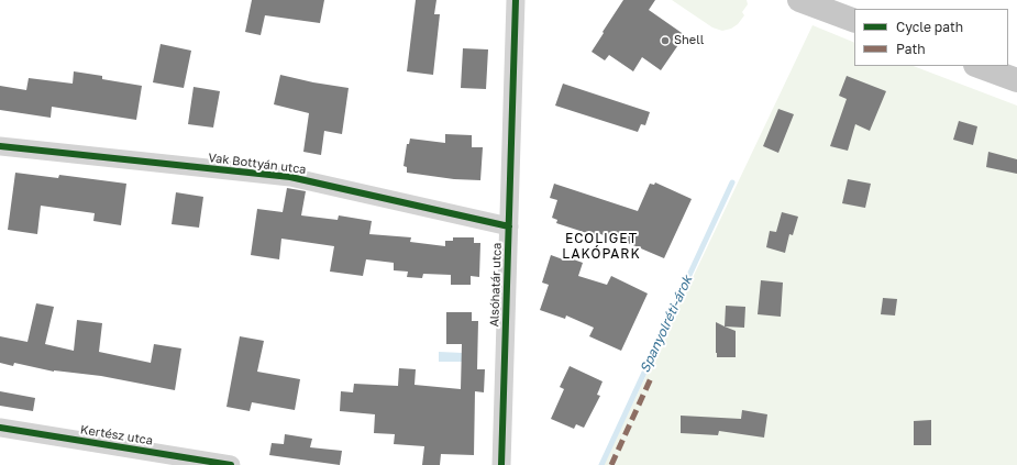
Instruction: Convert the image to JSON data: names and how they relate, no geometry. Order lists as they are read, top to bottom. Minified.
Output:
{"streets":{"street":["Vak Bottyán utca","Alsóhatár utca","Kertész utca"]},"crossings":[["Vak Bottyán utca","Alsóhatár utca"]],"districts":["ECOLIGET LAKÓPARK"],"water":["Spanyolréti-árok"],"places":["Shell"],"legend":["Cycle path","Path"]}
